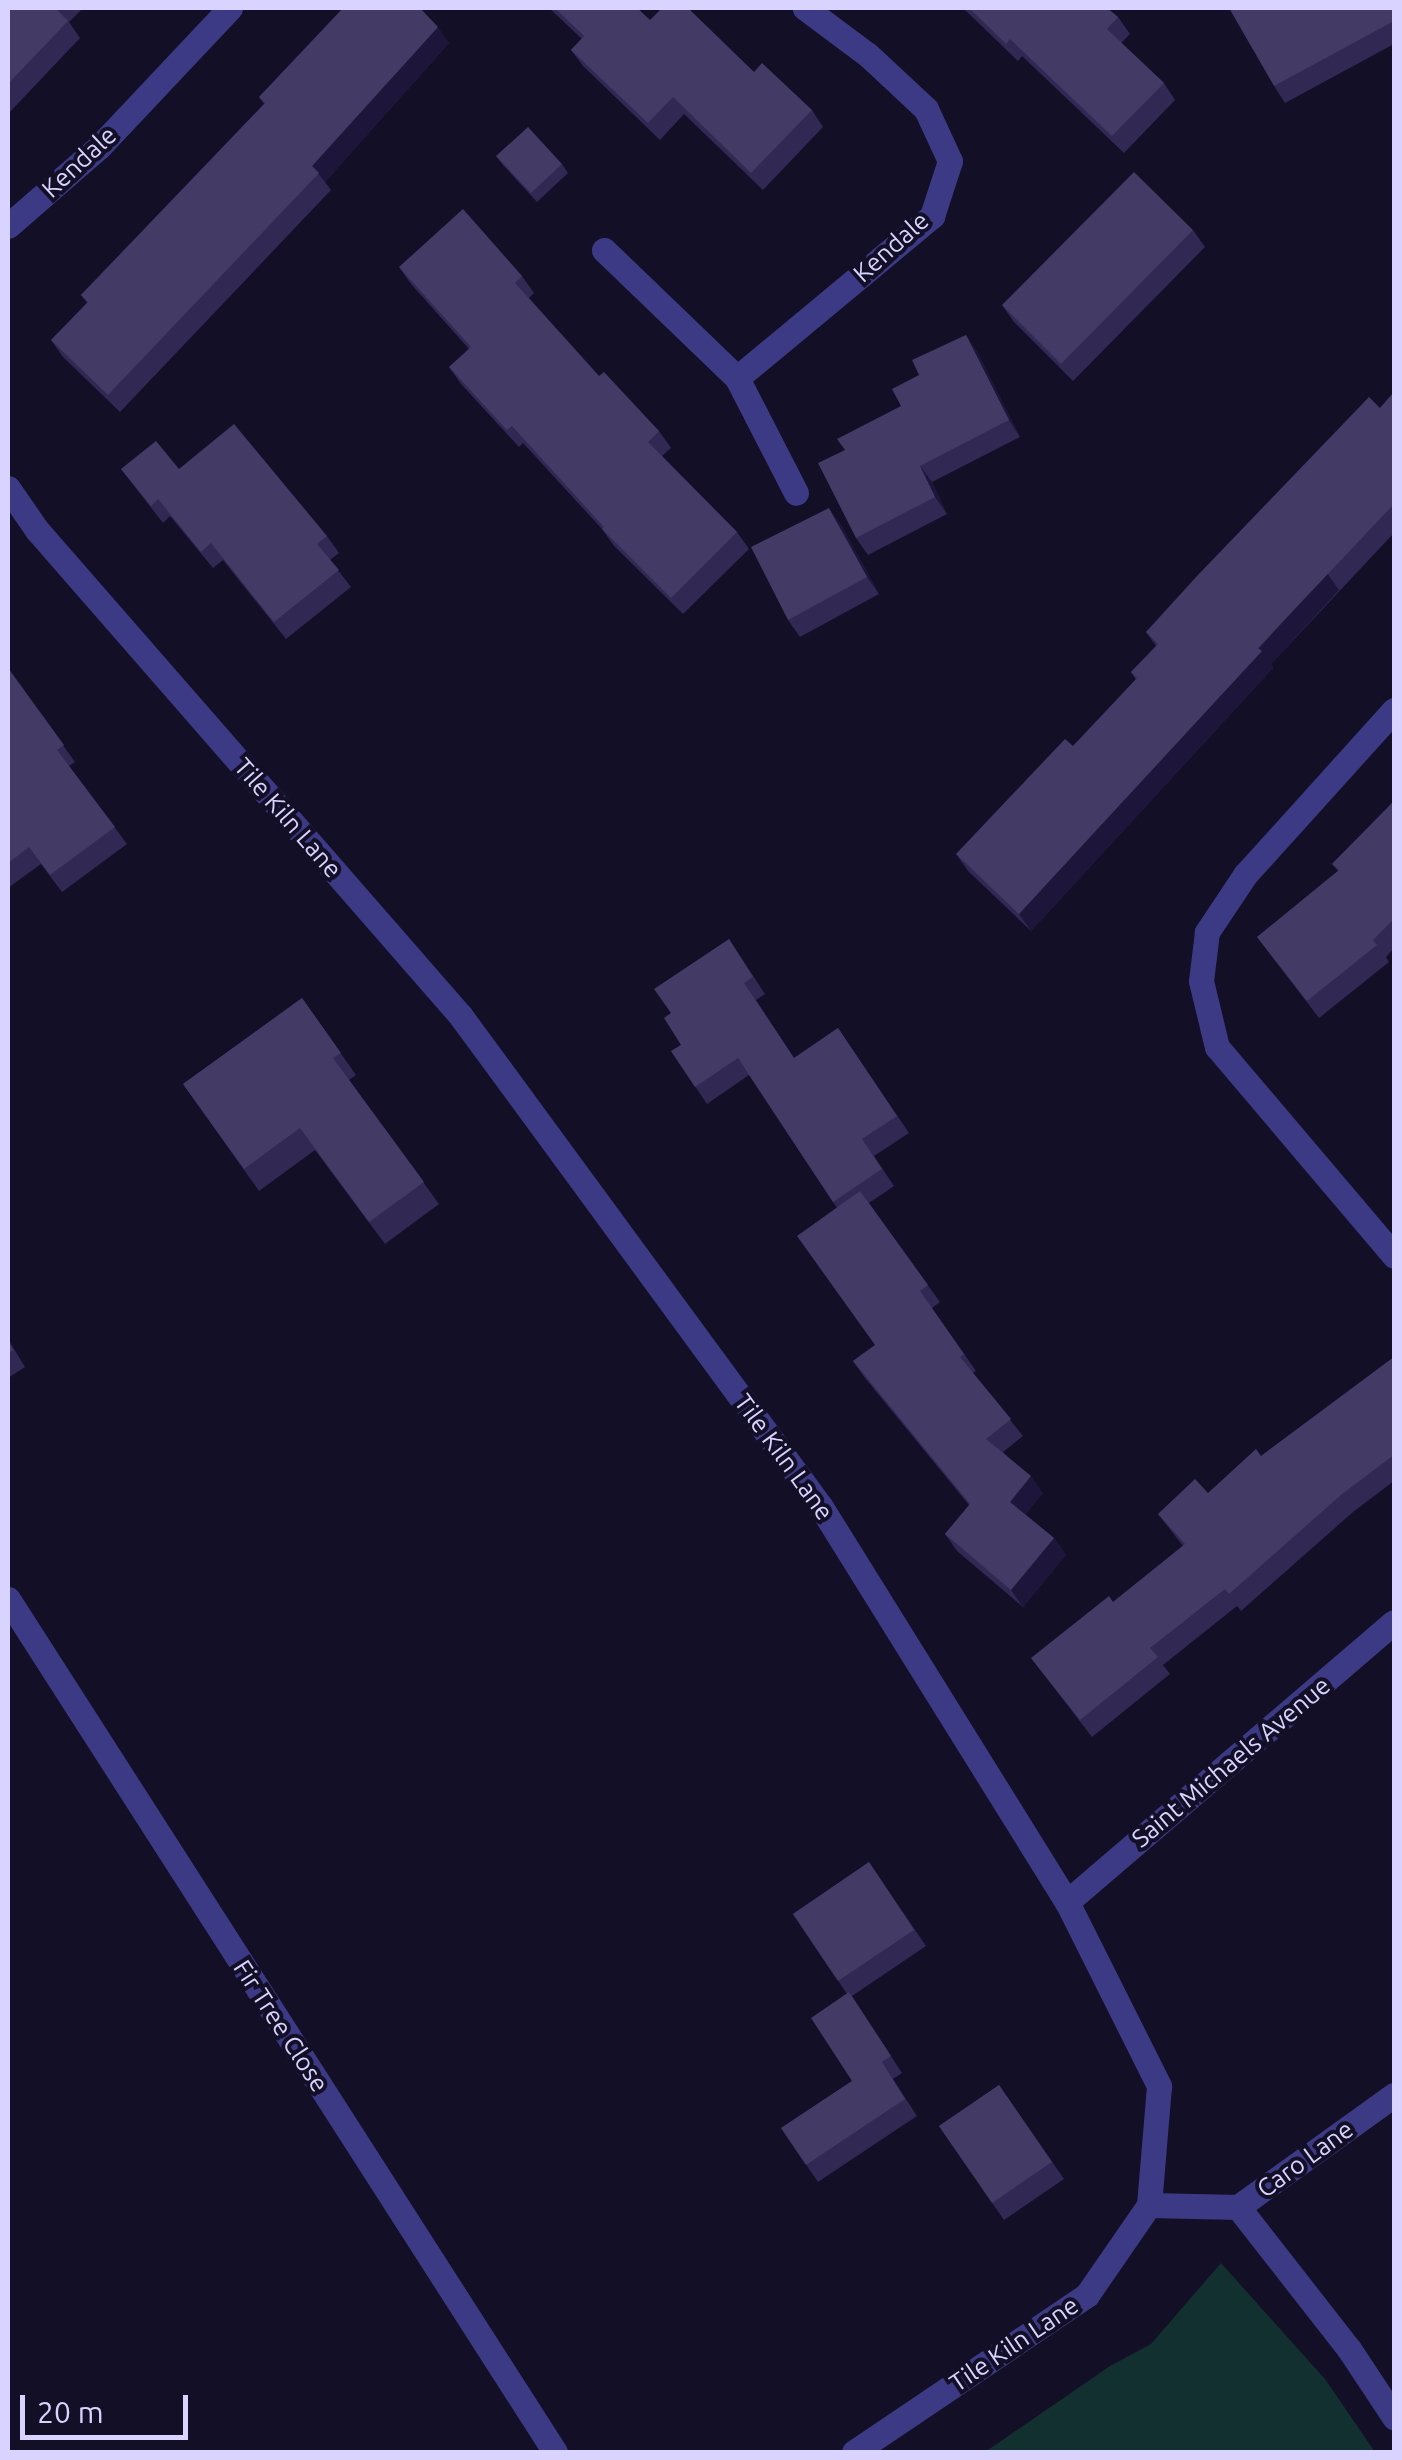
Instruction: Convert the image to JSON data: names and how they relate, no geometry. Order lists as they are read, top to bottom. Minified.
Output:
{"streets":{"street":["Kendale","Tile Kiln Lane","Saint Michaels Avenue","Fir Tree Close","Caro Lane"]},"crossings":[["Tile Kiln Lane","Saint Michaels Avenue"],["Tile Kiln Lane","Caro Lane"]],"scale_bar":"20 m"}
